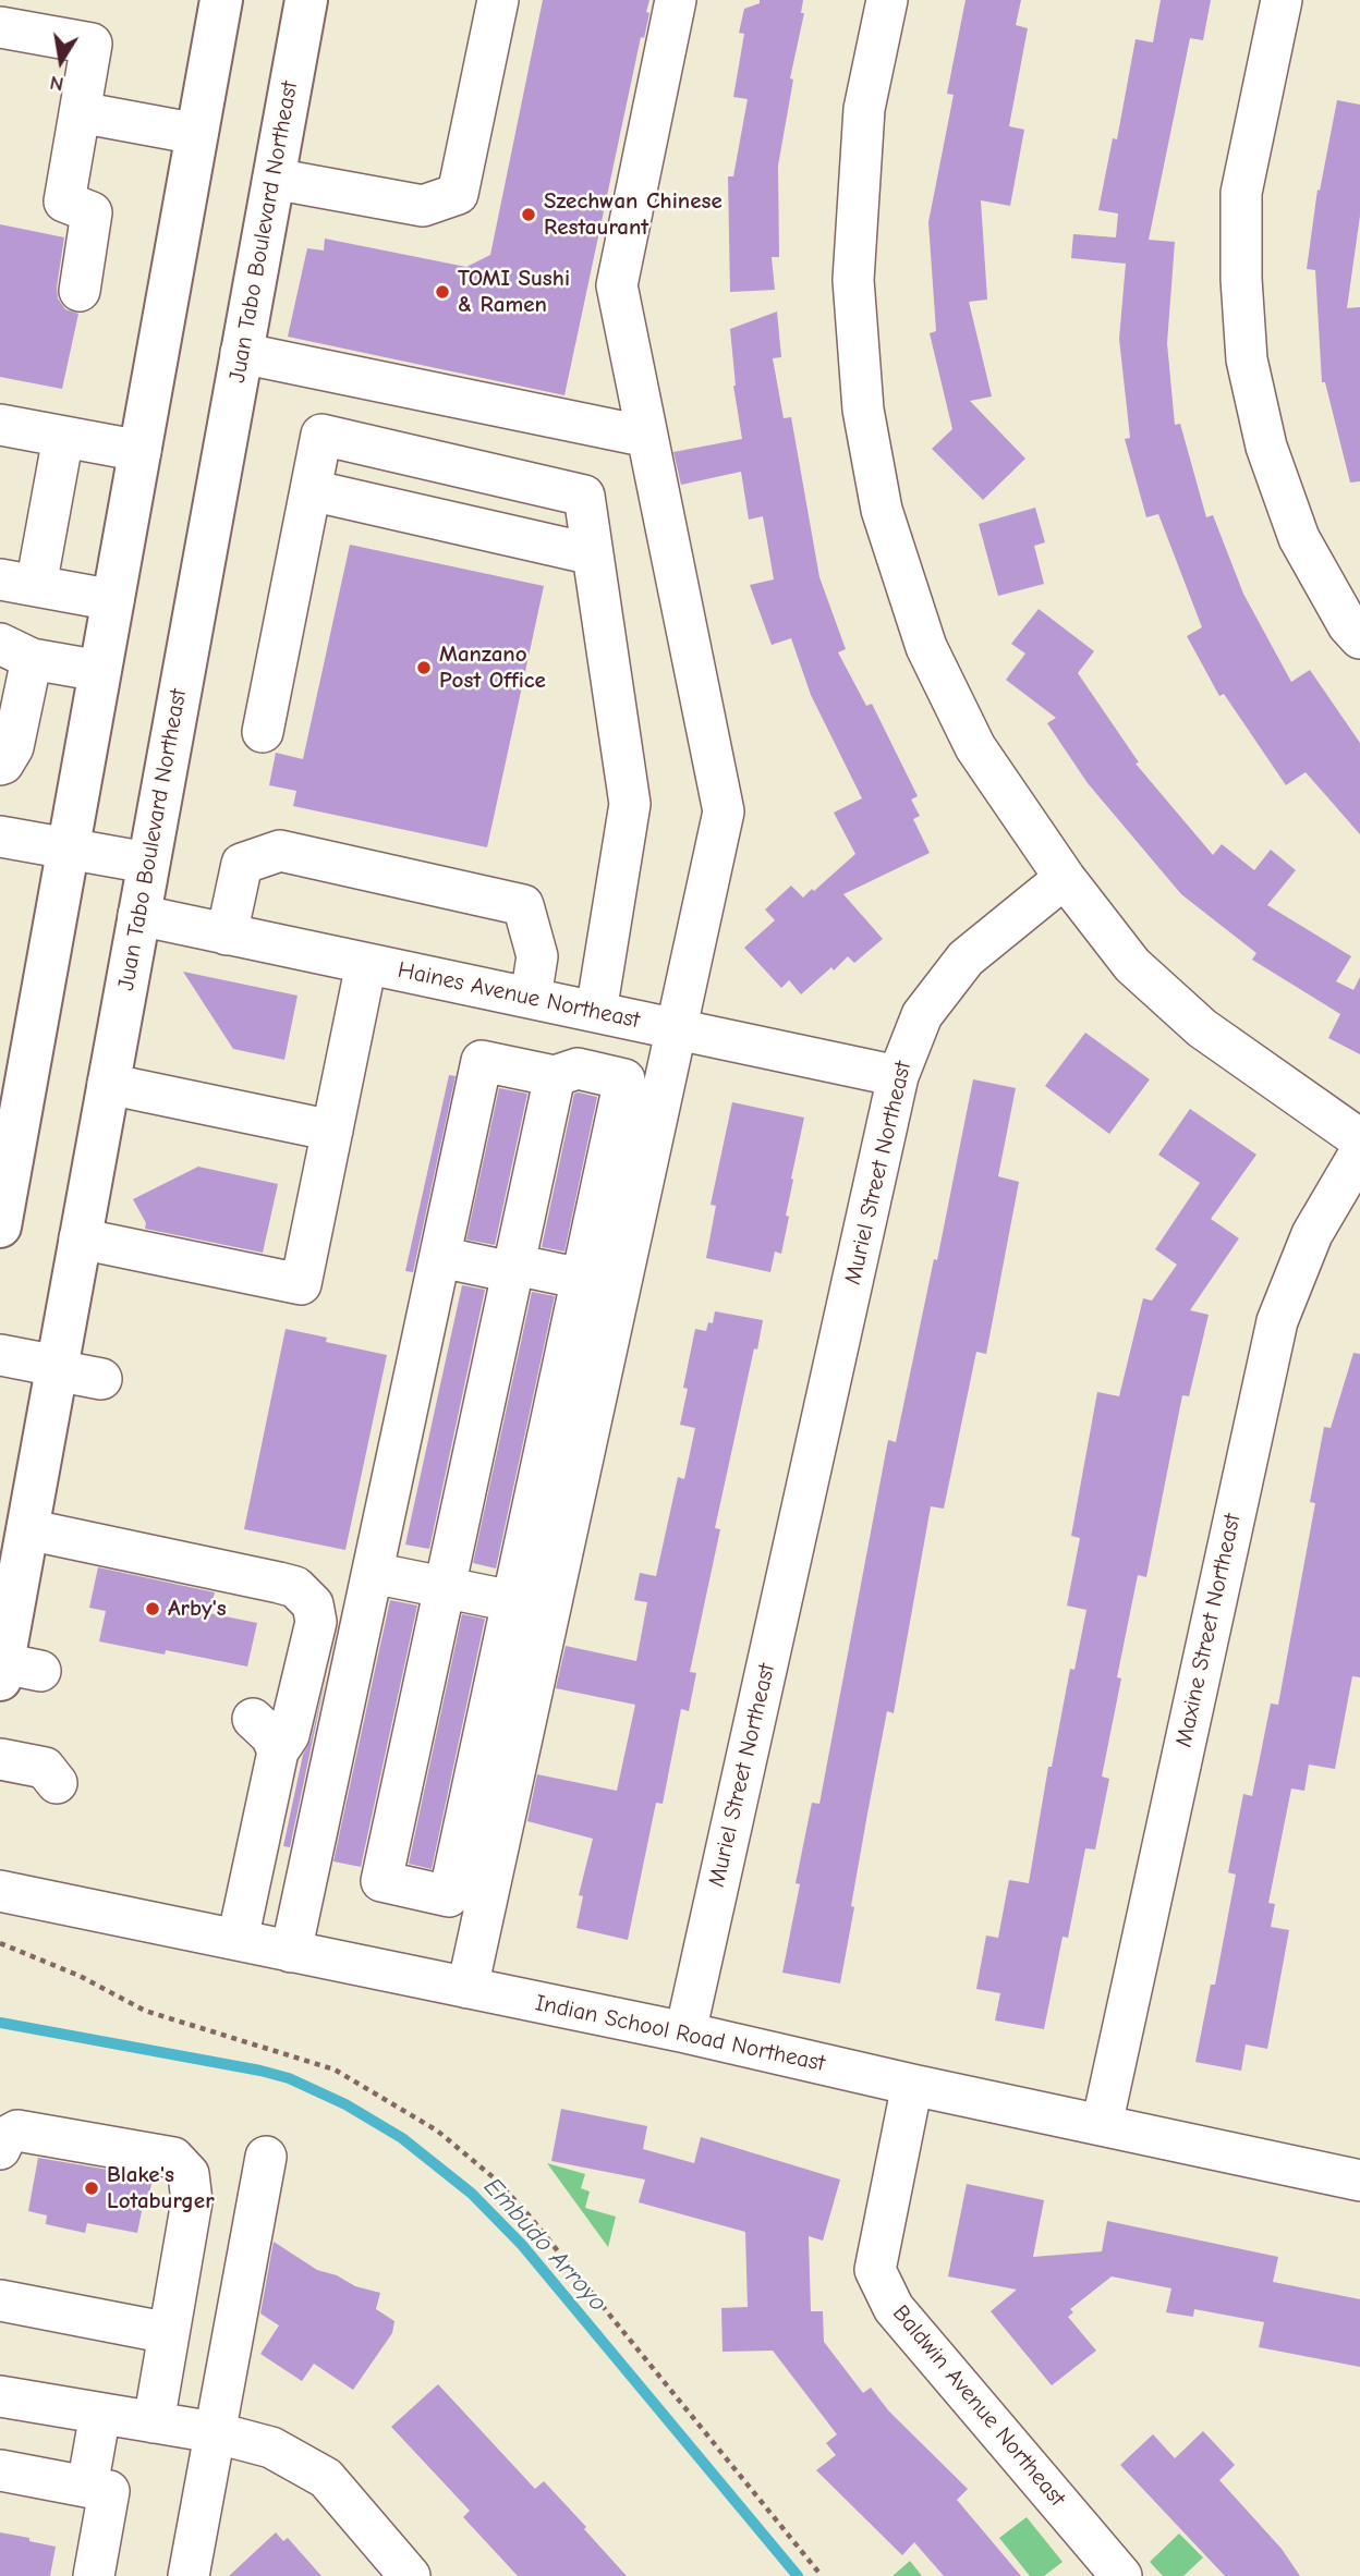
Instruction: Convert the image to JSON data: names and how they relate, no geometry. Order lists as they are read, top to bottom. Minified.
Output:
{"streets":{"main road":["Juan Tabo Boulevard Northeast"],"street":["Haines Avenue Northeast","Muriel Street Northeast","Maxine Street Northeast","Indian School Road Northeast","Baldwin Avenue Northeast"]},"crossings":[["Juan Tabo Boulevard Northeast","Haines Avenue Northeast"],["Haines Avenue Northeast","Muriel Street Northeast"],["Muriel Street Northeast","Indian School Road Northeast"],["Maxine Street Northeast","Indian School Road Northeast"],["Indian School Road Northeast","Baldwin Avenue Northeast"]],"water":["Embudo Arroyo"],"places":["Szechwan Chinese Restaurant","TOMI Sushi & Ramen","Manzano Post Office","Arby's","Blake's Lotaburger"],"north":"bottom"}
